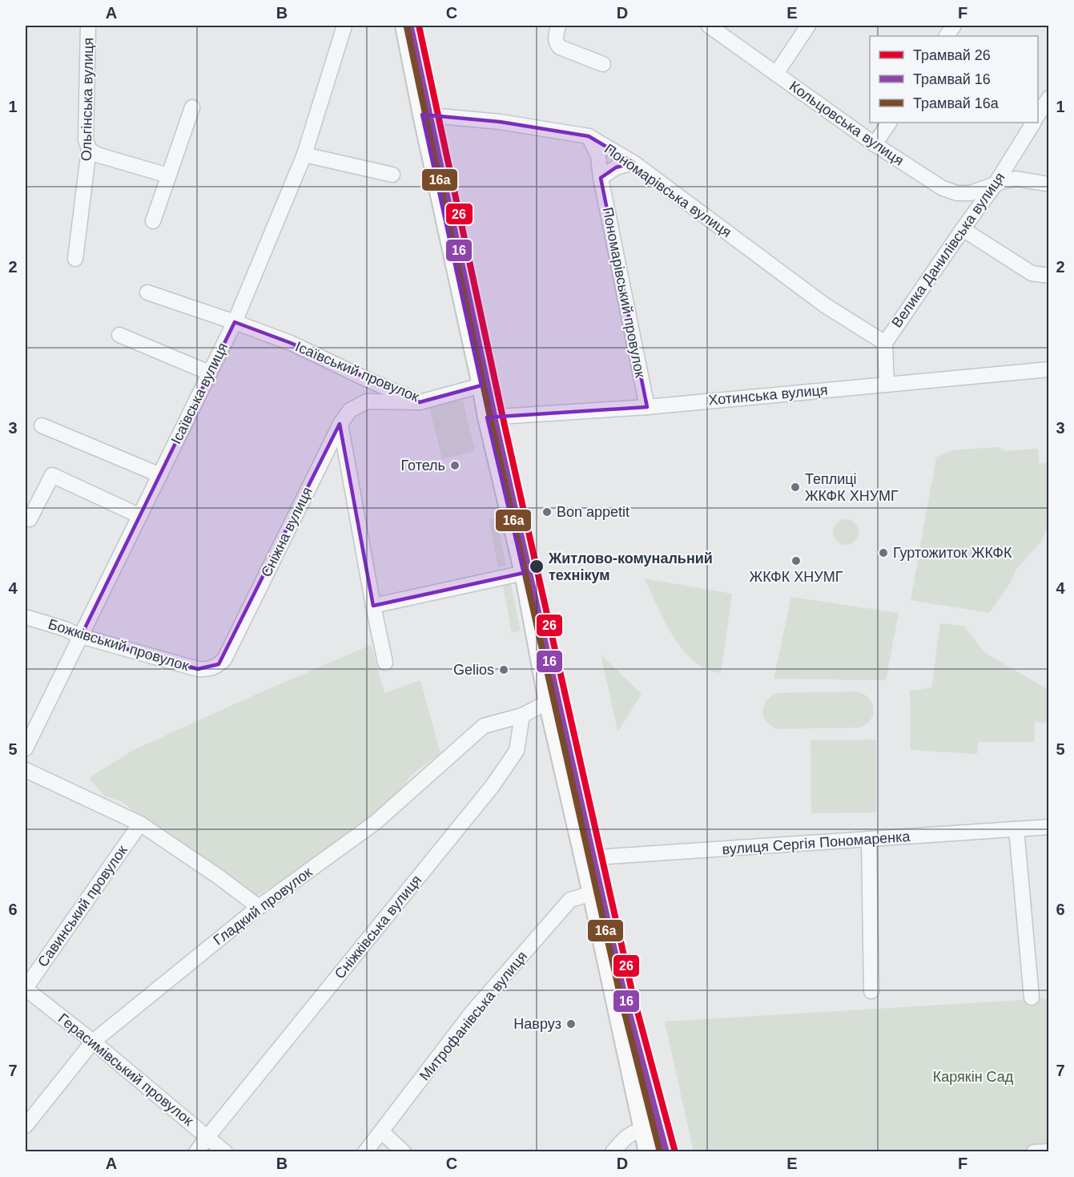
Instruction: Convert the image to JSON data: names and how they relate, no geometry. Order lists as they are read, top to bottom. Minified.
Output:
{"streets":{"street":["Ольгінська вулиця","Кольцовська вулиця","Пономарівська вулиця","Велика Данилівська вулиця","Пономарівський провулок","Ісаївський провулок","Ісаївська вулиця","Хотинська вулиця","Сніжна вулиця","Божківський провулок","вулиця Сергія Пономаренка","Савинський провулок","Гладкий провулок","Сніжківська вулиця","Митрофанівська вулиця","Герасимівський провулок"]},"crossings":[["Кольцовська вулиця","Велика Данилівська вулиця"],["Пономарівська вулиця","Велика Данилівська вулиця"],["Пономарівська вулиця","Пономарівський провулок"],["Велика Данилівська вулиця","Хотинська вулиця"],["Пономарівський провулок","Хотинська вулиця"],["Ісаївський провулок","Ісаївська вулиця"],["Ісаївська вулиця","Божківський провулок"],["Сніжна вулиця","Божківський провулок"],["Савинський провулок","Герасимівський провулок"],["Гладкий провулок","Сніжківська вулиця"],["Гладкий провулок","Герасимівський провулок"],["Сніжківська вулиця","Герасимівський провулок"]],"parks":["Карякін Сад"],"places":["Готель","Теплиці ЖКФК ХНУМГ","Bon appetit","Гуртожиток ЖКФК","ЖКФК ХНУМГ","Житлово-комунальний технікум","Gelios","Навруз"],"lines":["tram line 26","tram line 16","tram line 16a"],"legend":["Трамвай 26","Трамвай 16","Трамвай 16a"],"grid":{"columns":["A","B","C","D","E","F"],"rows":["1","2","3","4","5","6","7"]}}
